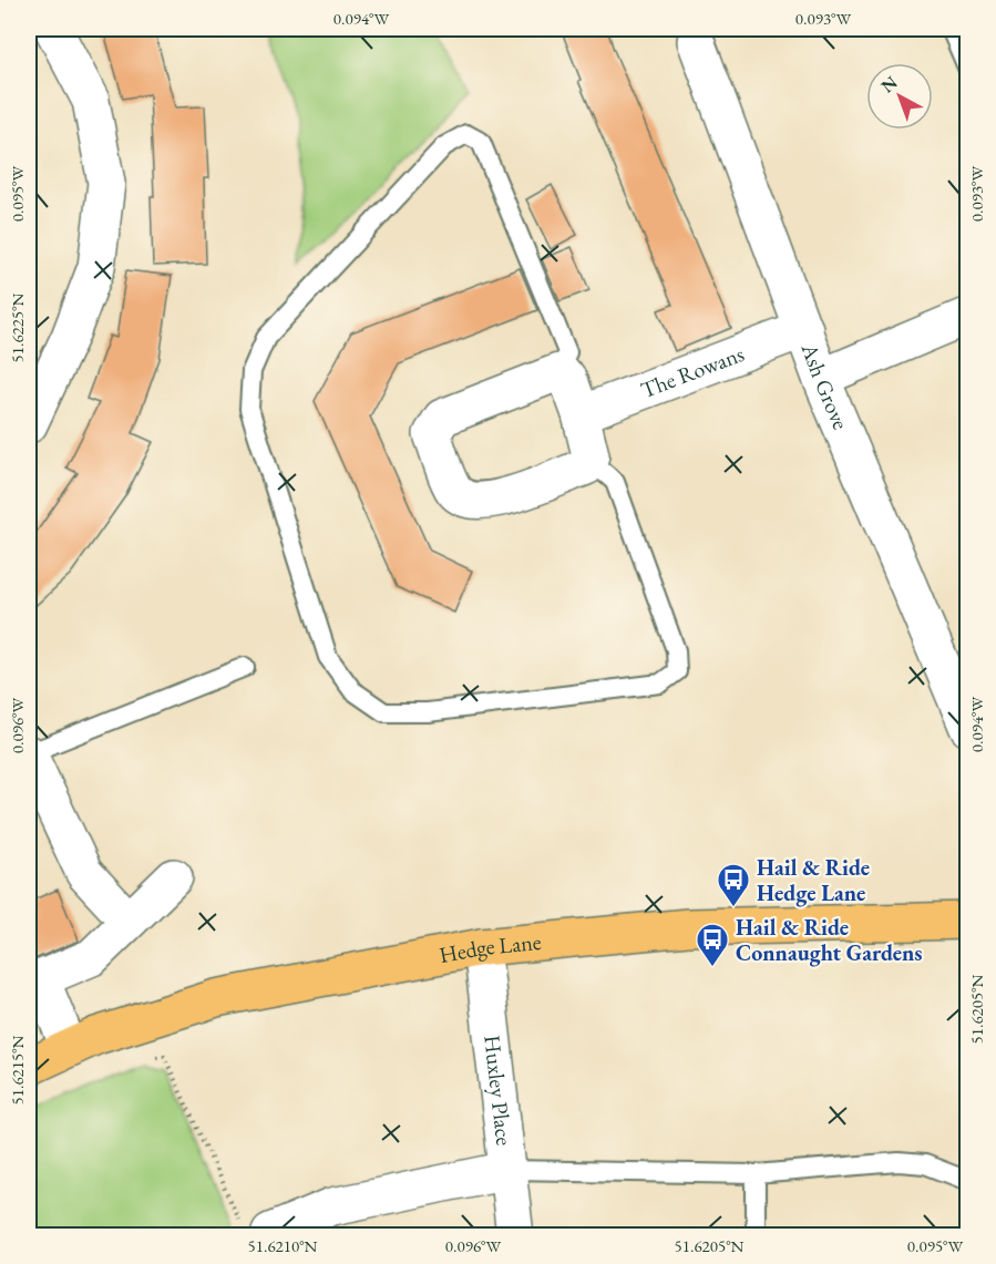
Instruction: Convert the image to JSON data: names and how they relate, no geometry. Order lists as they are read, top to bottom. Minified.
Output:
{"streets":{"main road":["Hedge Lane"],"street":["The Rowans","Ash Grove","Huxley Place"]},"crossings":[["The Rowans","Ash Grove"],["Hedge Lane","Huxley Place"]],"places":{"bus stop":["Hail & Ride Hedge Lane","Hail & Ride Connaught Gardens"]},"north":"top left","coordinates":["0.094°W","0.093°W","0.095°W","51.6225°N","0.096°W","51.6205°N","51.6215°N","51.6210°N"]}
